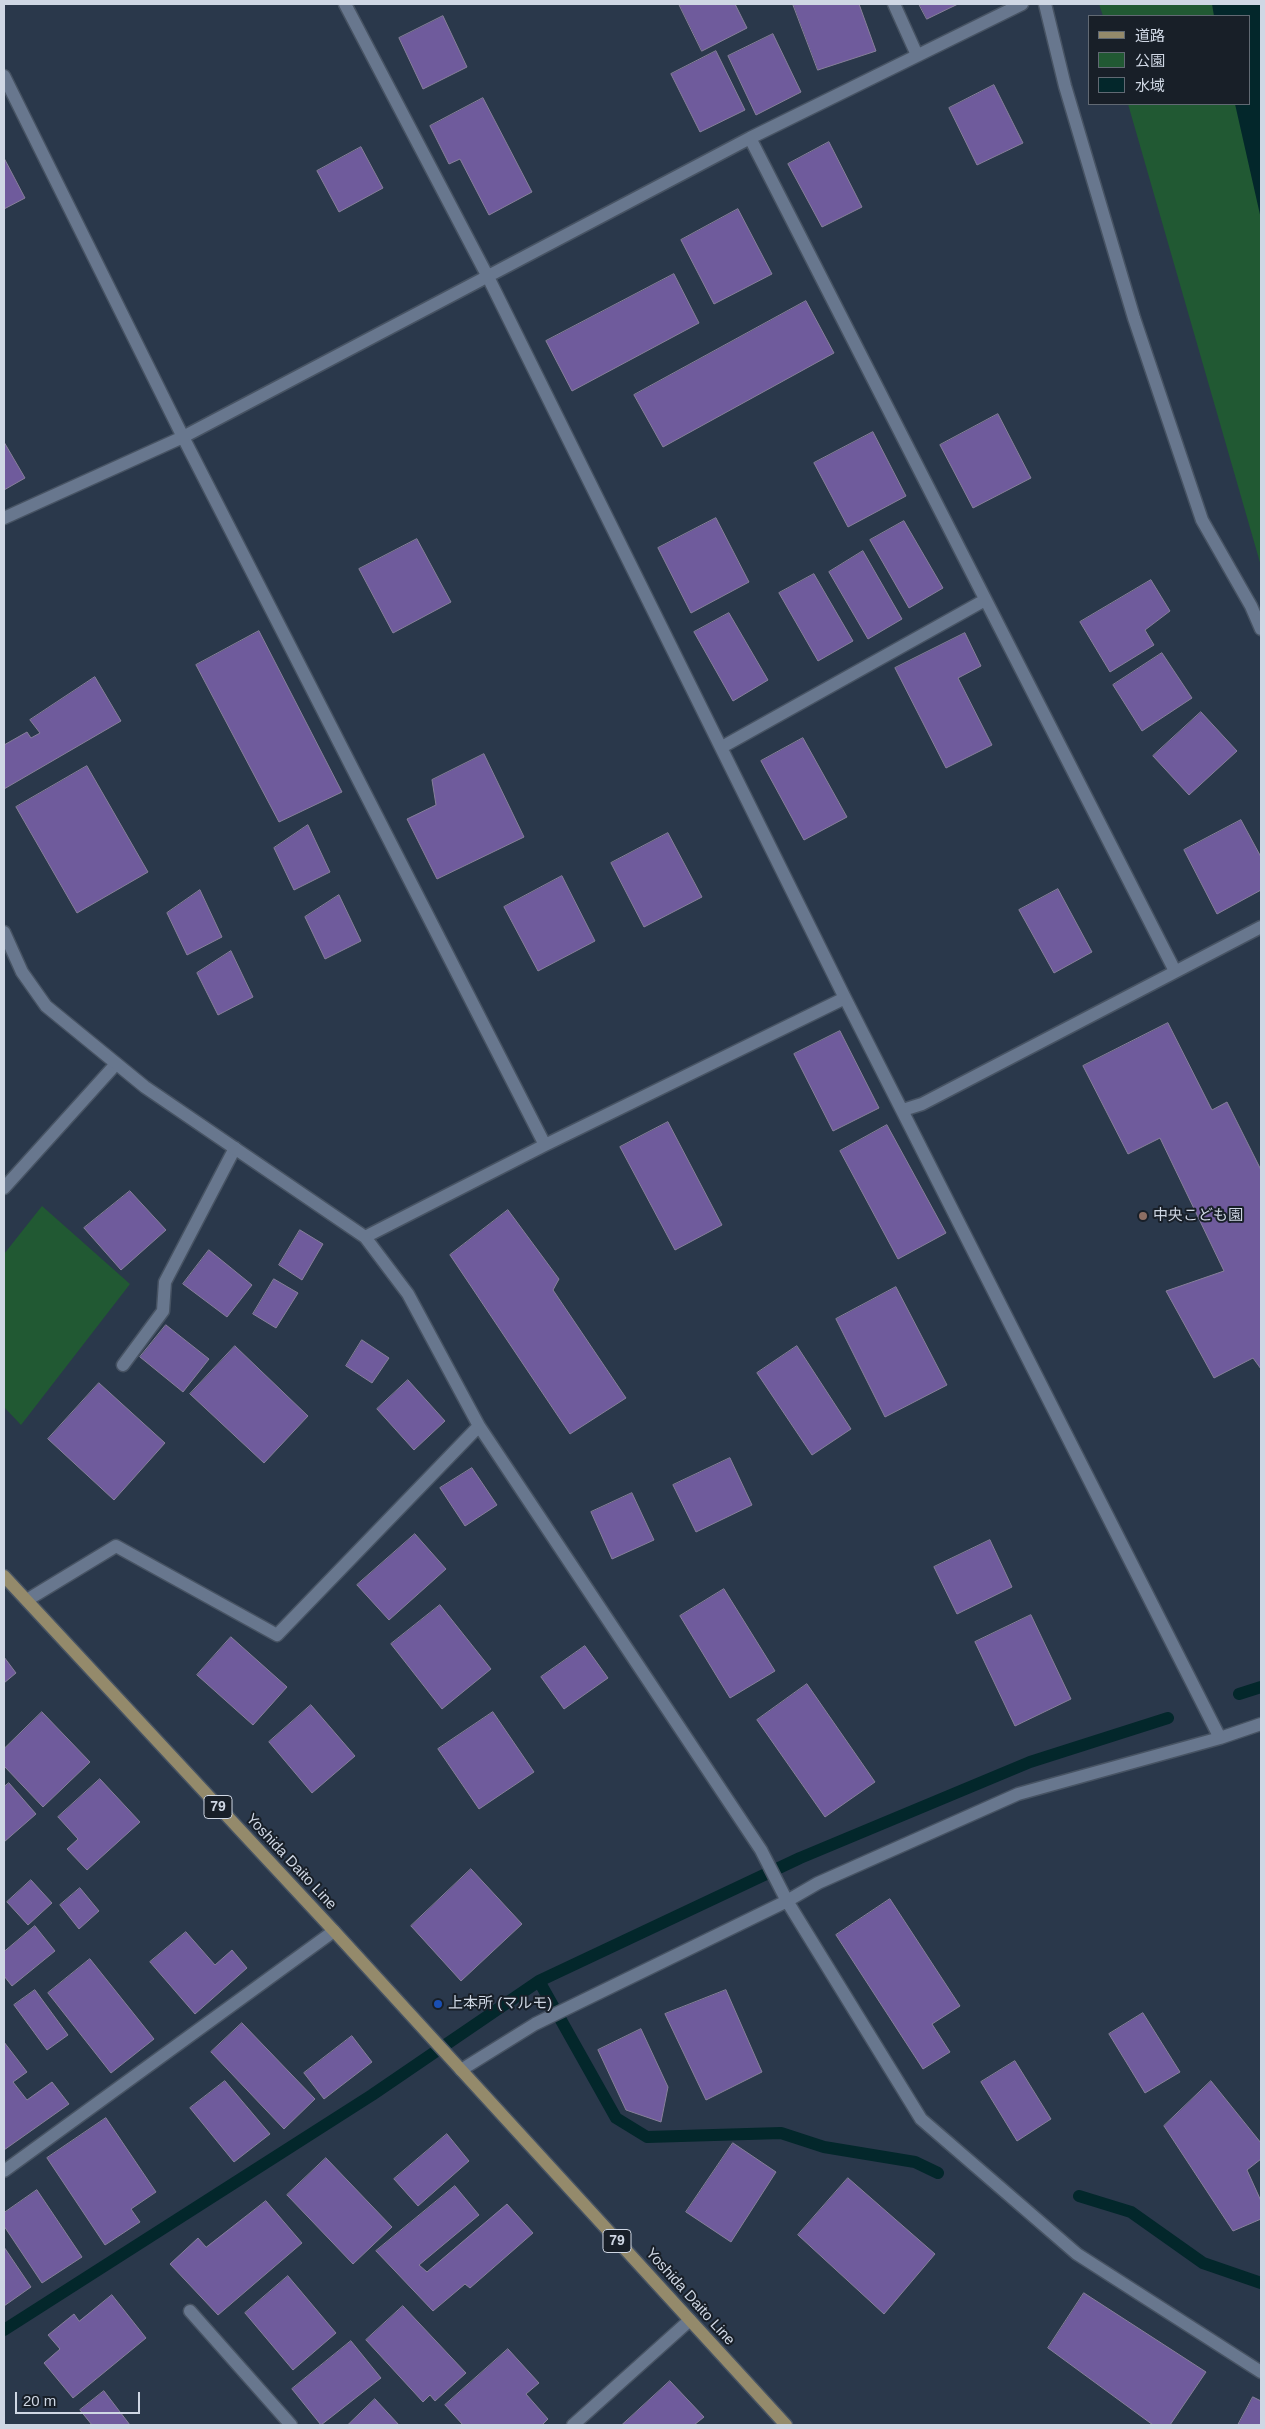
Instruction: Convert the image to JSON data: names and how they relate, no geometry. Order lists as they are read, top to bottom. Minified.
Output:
{"streets":{"main road":["79","Yoshida Daito Line"]},"places":["中央こども園","上本所 (マルモ)"],"legend":["道路","公園","水域"],"scale_bar":"20 m"}
